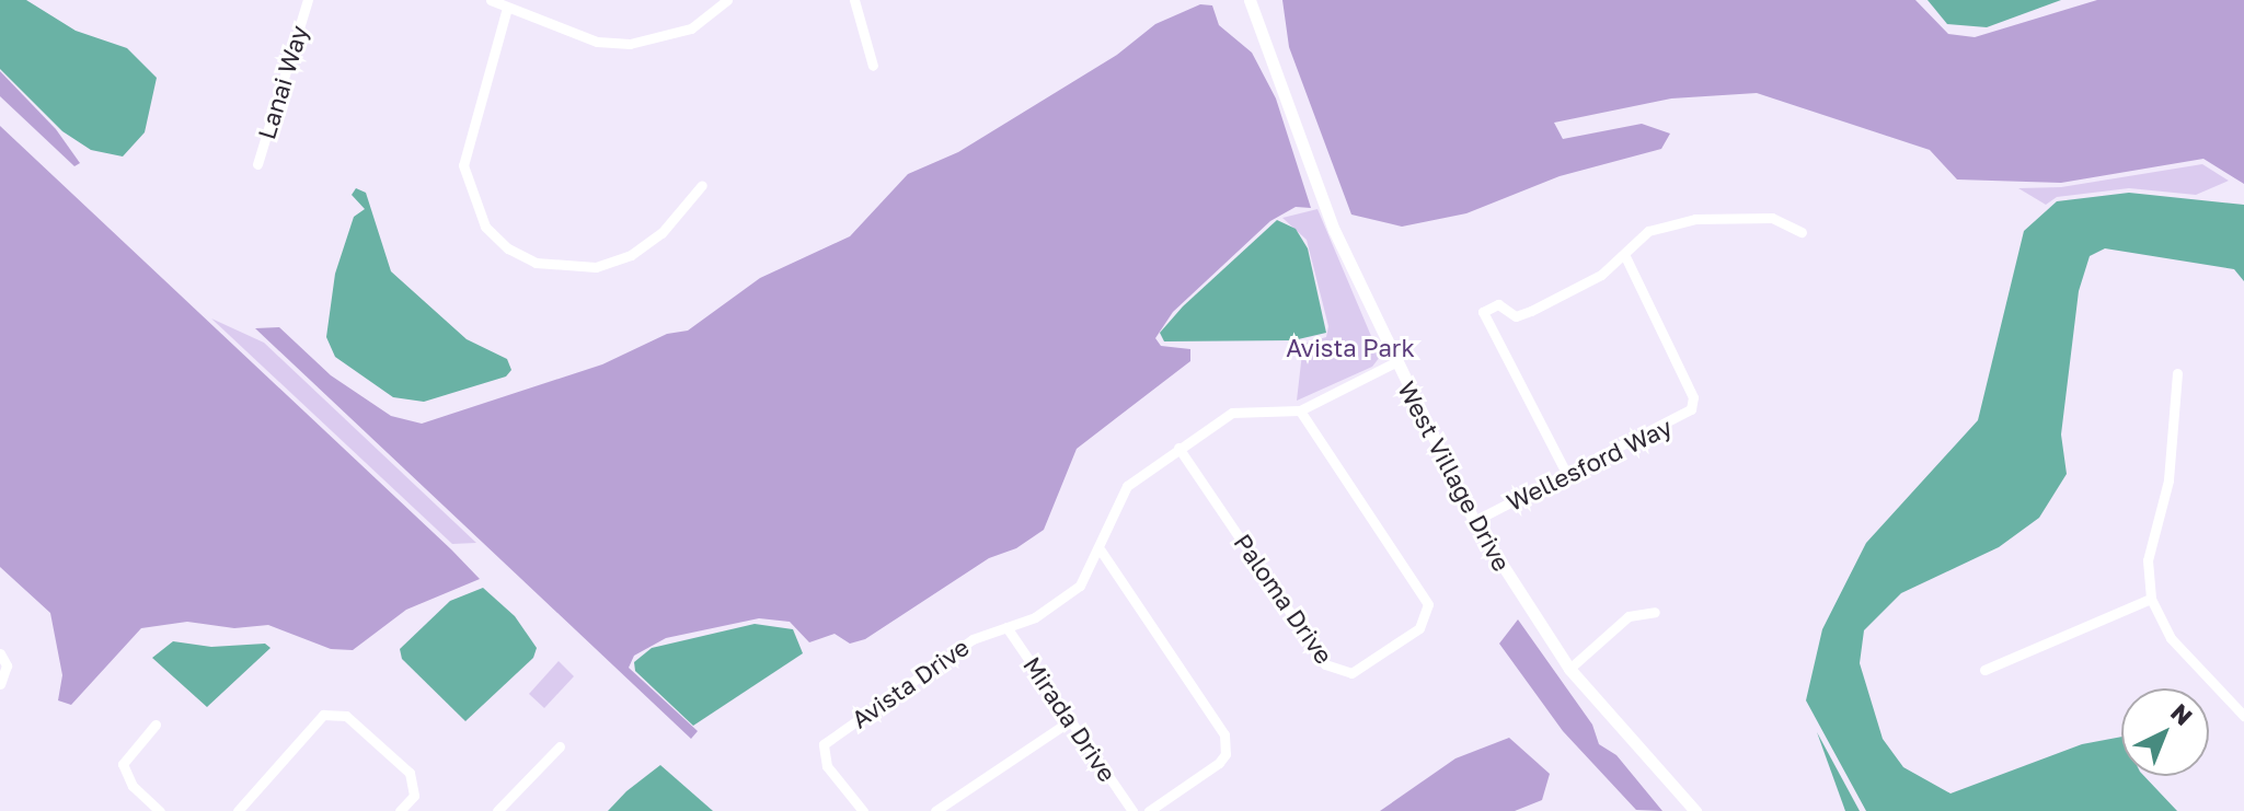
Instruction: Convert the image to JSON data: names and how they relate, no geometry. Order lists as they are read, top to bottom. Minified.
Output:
{"streets":{"street":["Lanai Way","Wellesford Way","West Village Drive","Paloma Drive","Avista Drive","Mirada Drive"]},"crossings":[["Wellesford Way","West Village Drive"],["West Village Drive","Avista Drive"],["Paloma Drive","Avista Drive"],["Avista Drive","Mirada Drive"]],"parks":["Avista Park"],"north":"top right"}
